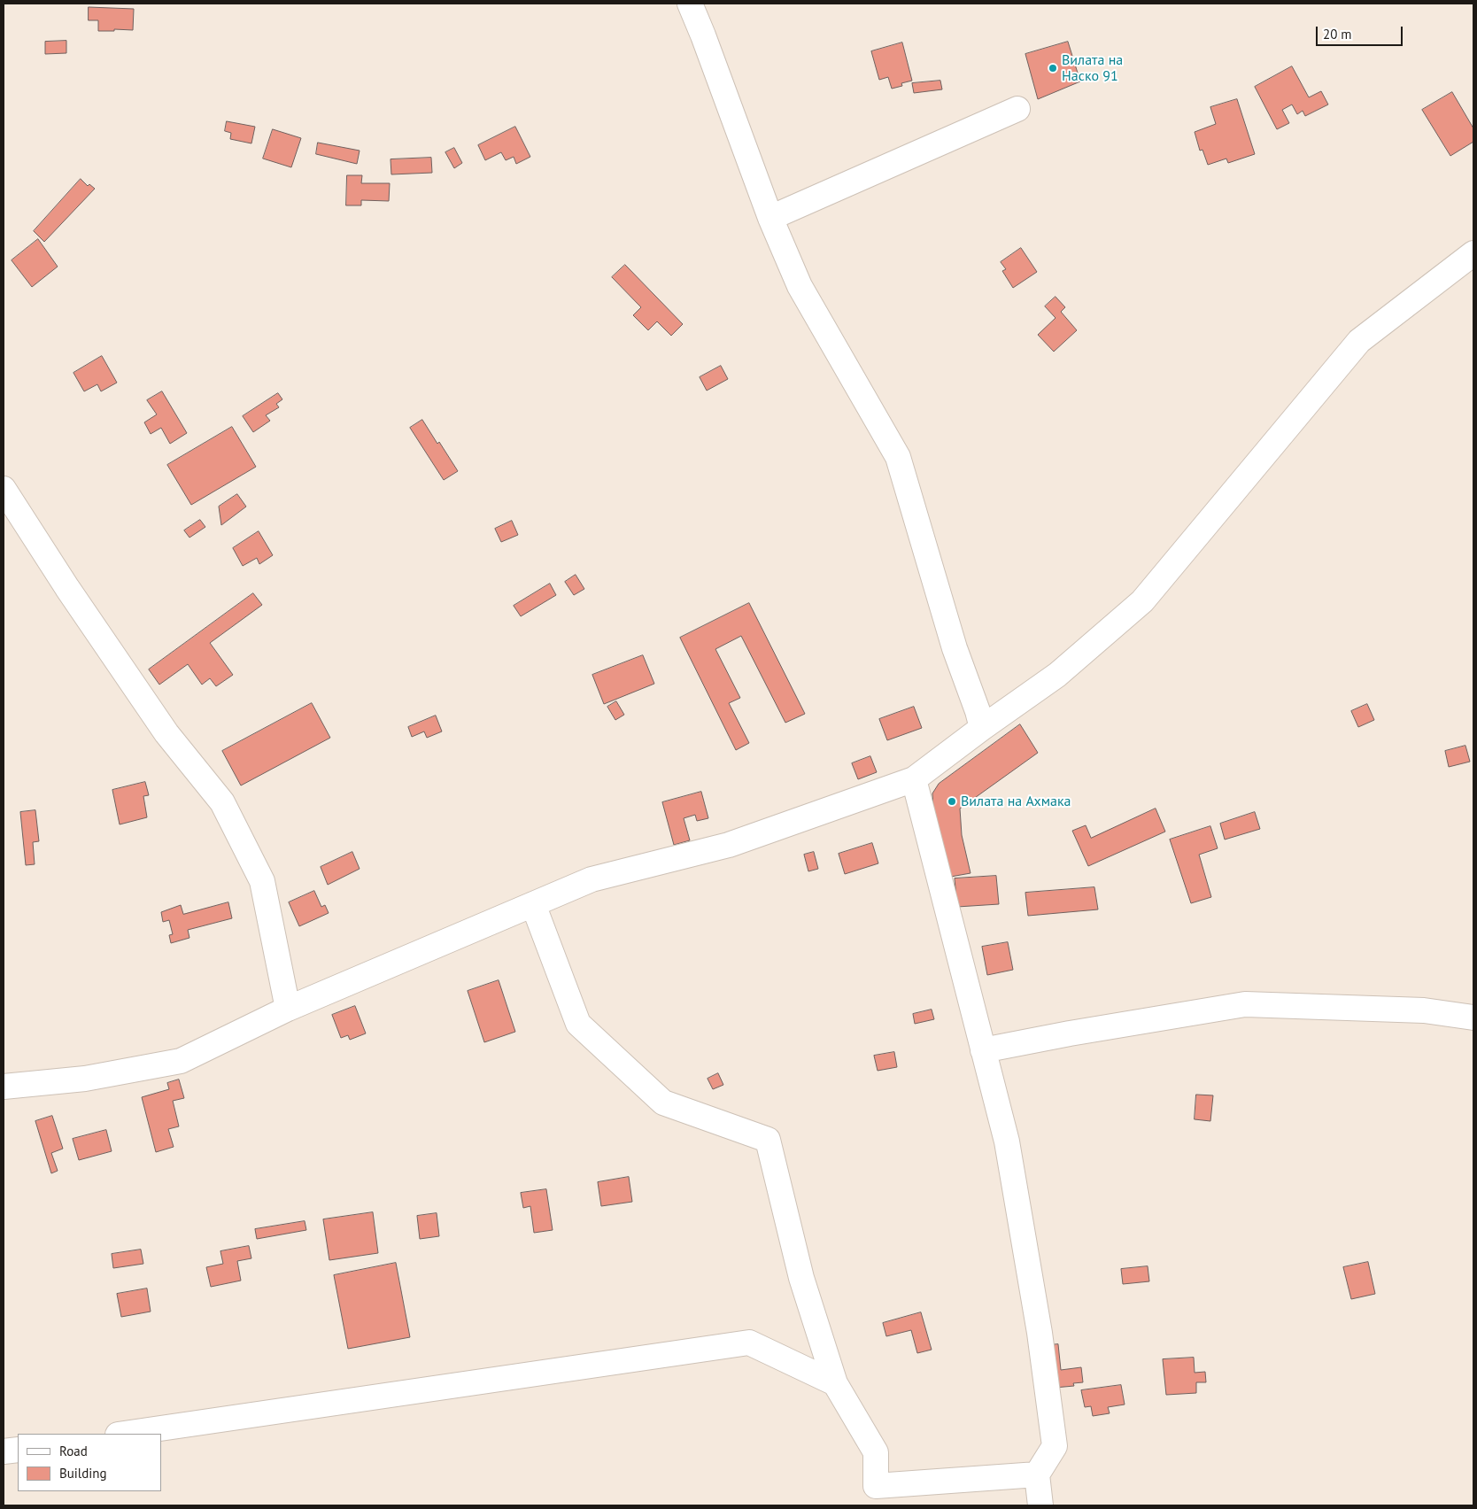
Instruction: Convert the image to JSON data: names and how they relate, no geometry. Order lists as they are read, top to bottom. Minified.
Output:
{"places":["Вилата на Наско 91","Вилата на Ахмака"],"legend":["Road","Building"],"scale_bar":"20 m"}
